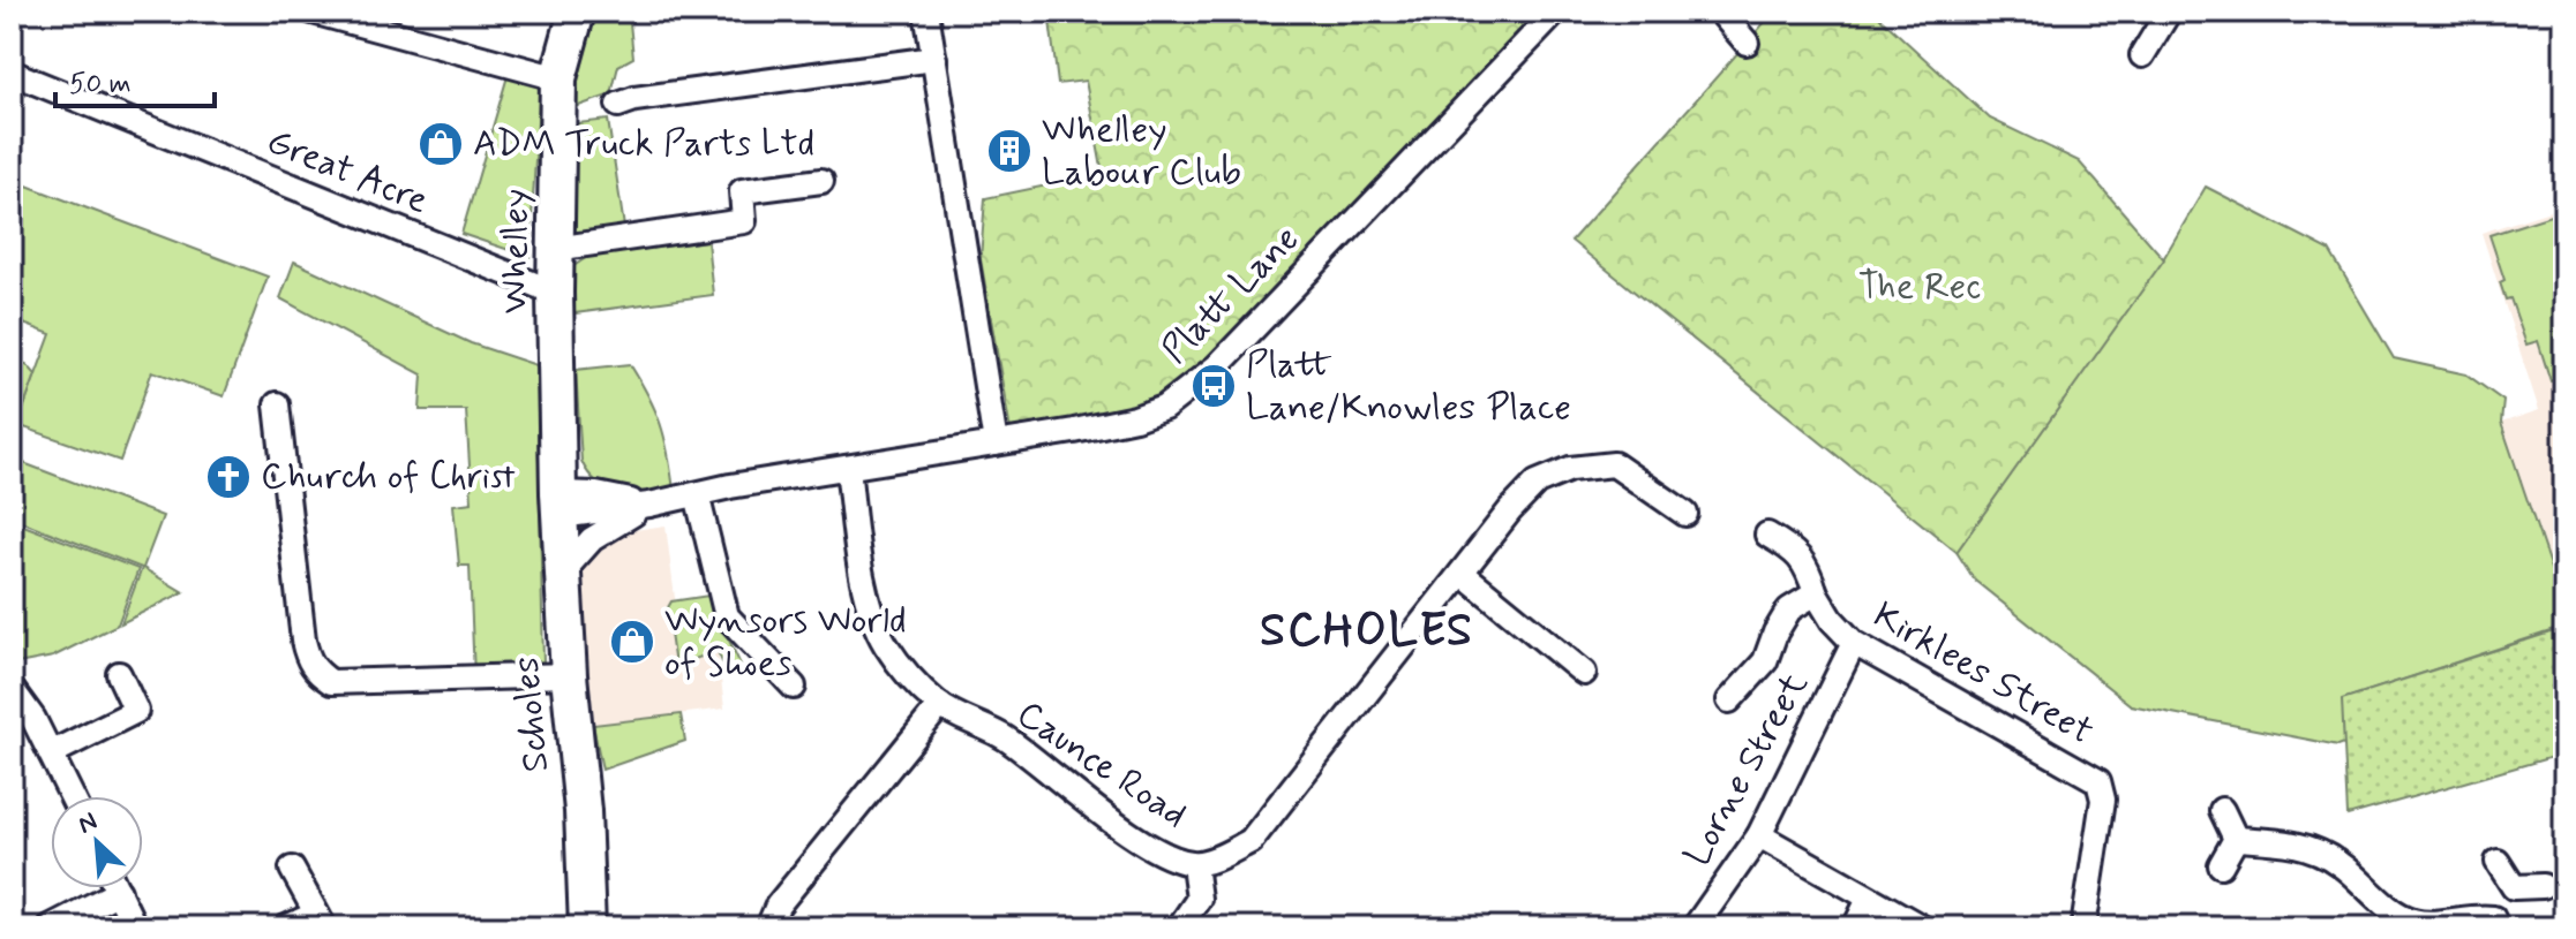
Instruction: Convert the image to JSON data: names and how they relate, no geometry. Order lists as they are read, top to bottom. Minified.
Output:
{"streets":{"main road":["Whelley","Scholes"],"street":["Great Acre","Platt Lane","Kirklees Street","Caunce Road","Lorne Street"]},"crossings":[["Great Acre","Whelley"],["Whelley","Platt Lane"],["Whelley","Scholes"],["Platt Lane","Scholes"],["Platt Lane","Caunce Road"],["Kirklees Street","Lorne Street"]],"districts":["SCHOLES"],"parks":["The Rec"],"places":{"shop":["ADM Truck Parts Ltd","Wynsors World of Shoes"],"building":["Whelley Labour Club"],"bus stop":["Platt Lane/Knowles Place"],"church":["Church of Christ"]},"scale_bar":"50 m","north":"top left"}
